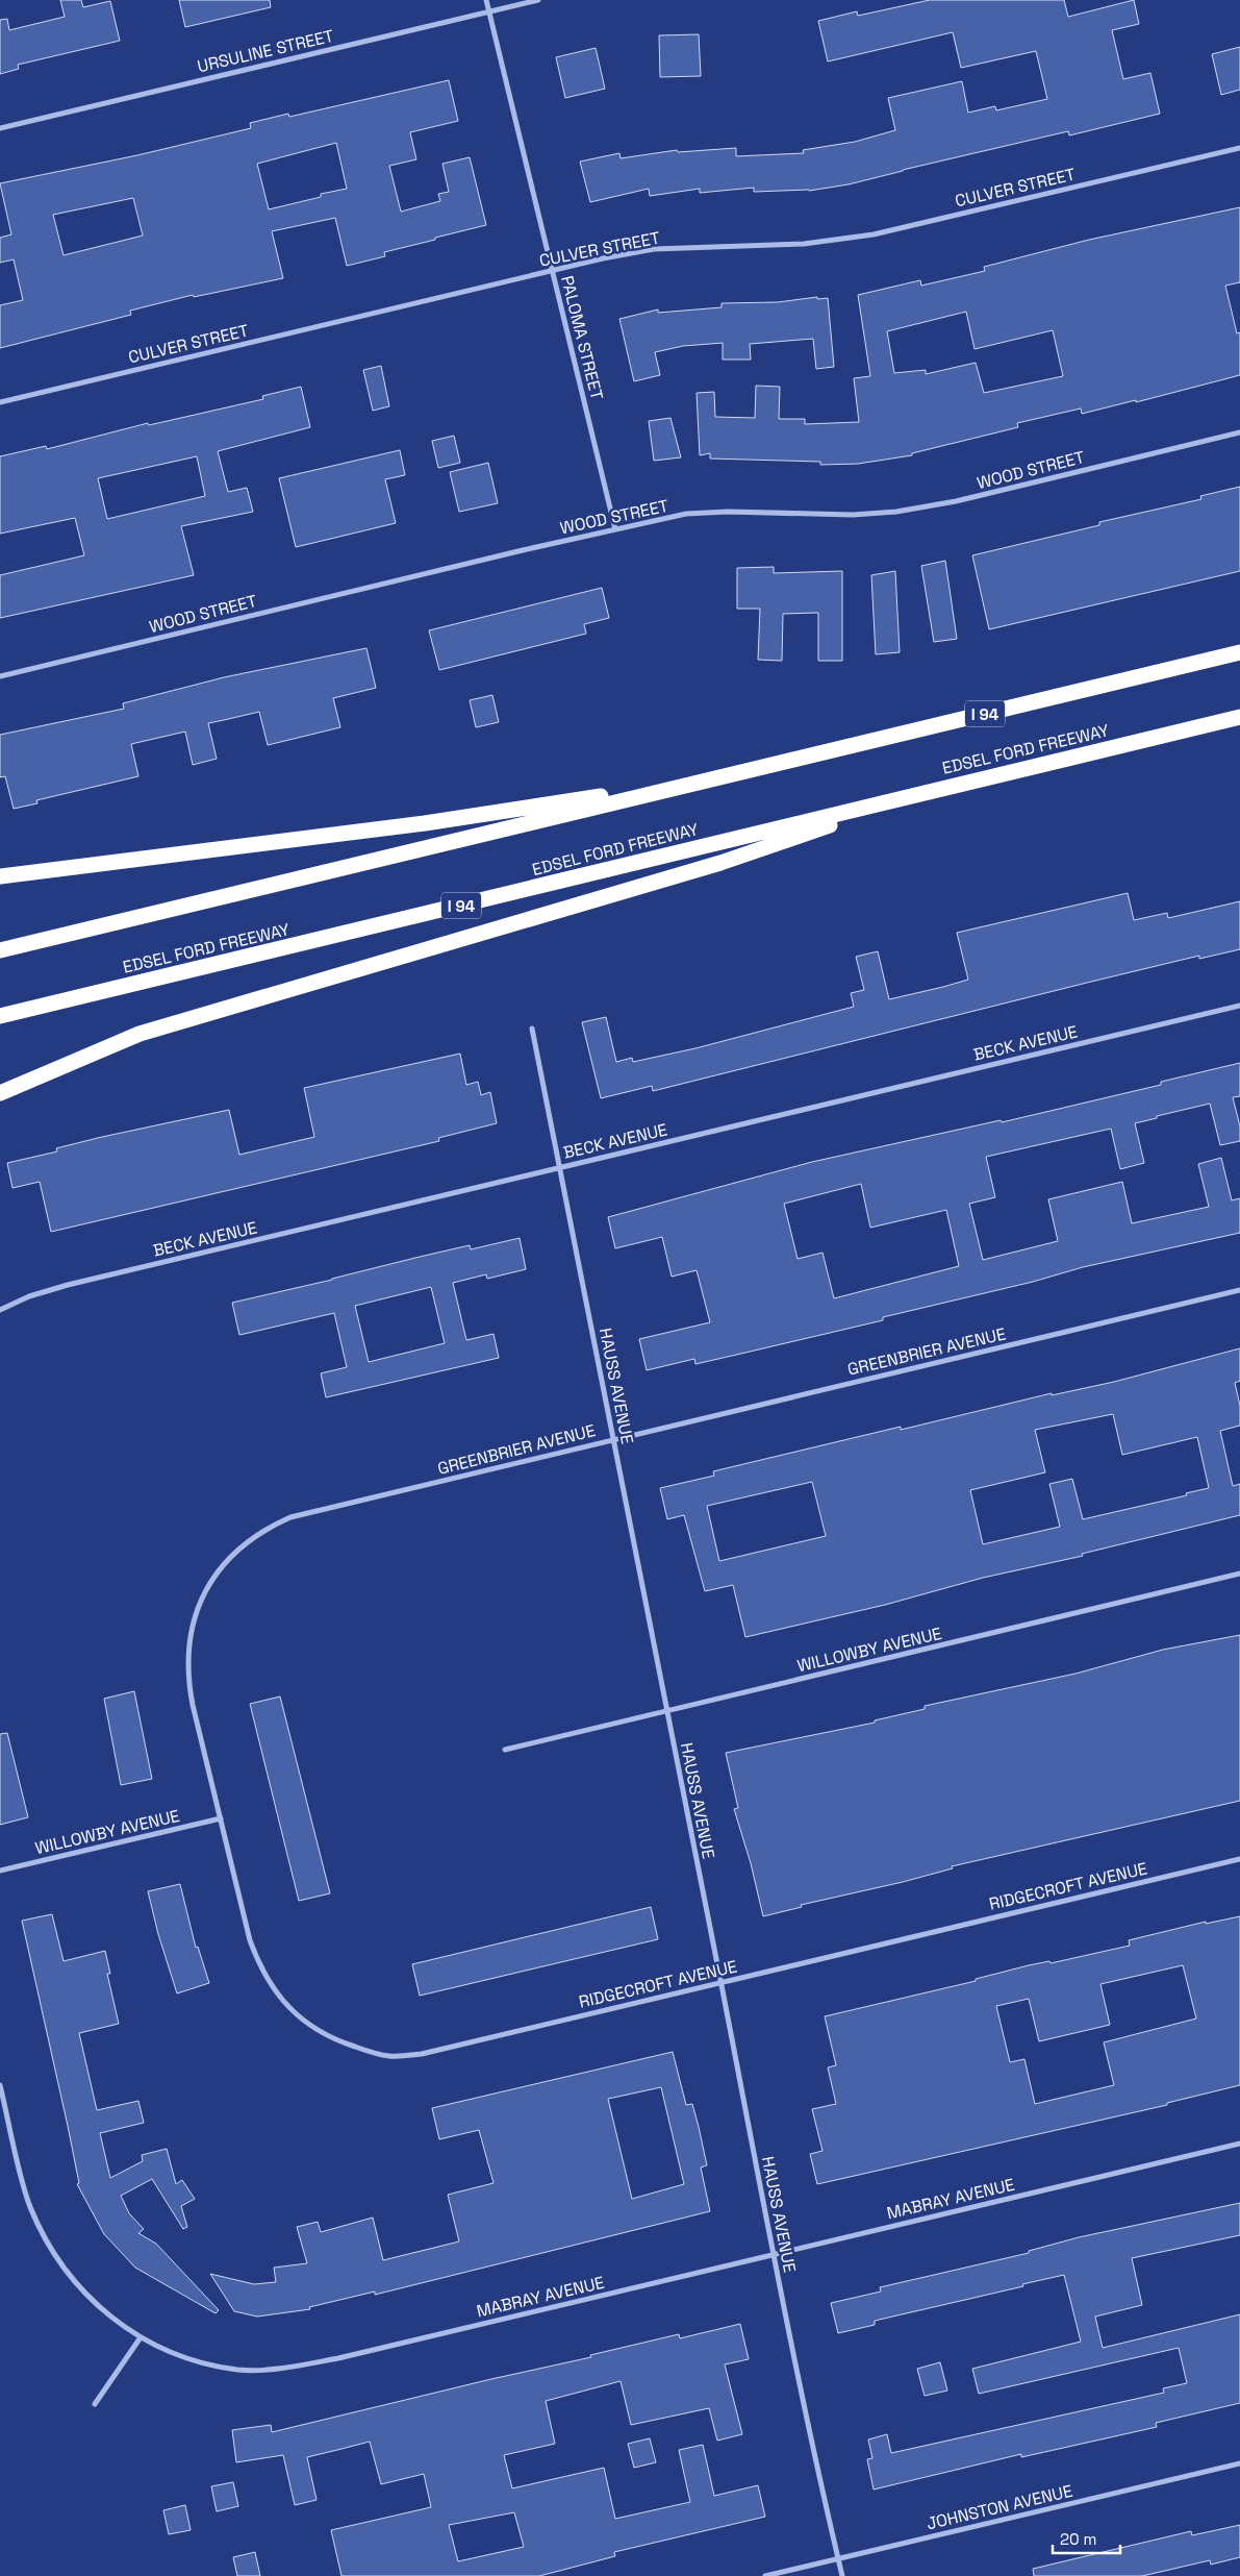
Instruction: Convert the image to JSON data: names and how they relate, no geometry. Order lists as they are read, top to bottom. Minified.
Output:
{"streets":{"highway":["I 94","EDSEL FORD FREEWAY"],"street":["URSULINE STREET","CULVER STREET","PALOMA STREET","WOOD STREET","BECK AVENUE","GREENBRIER AVENUE","HAUSS AVENUE","WILLOWBY AVENUE","RIDGECROFT AVENUE","MABRAY AVENUE","JOHNSTON AVENUE"]},"crossings":[["URSULINE STREET","PALOMA STREET"],["CULVER STREET","PALOMA STREET"],["PALOMA STREET","WOOD STREET"],["BECK AVENUE","HAUSS AVENUE"],["GREENBRIER AVENUE","HAUSS AVENUE"],["GREENBRIER AVENUE","WILLOWBY AVENUE"],["GREENBRIER AVENUE","RIDGECROFT AVENUE"],["HAUSS AVENUE","WILLOWBY AVENUE"],["HAUSS AVENUE","RIDGECROFT AVENUE"],["HAUSS AVENUE","MABRAY AVENUE"],["HAUSS AVENUE","JOHNSTON AVENUE"],["WILLOWBY AVENUE","RIDGECROFT AVENUE"]],"scale_bar":"20 m"}
